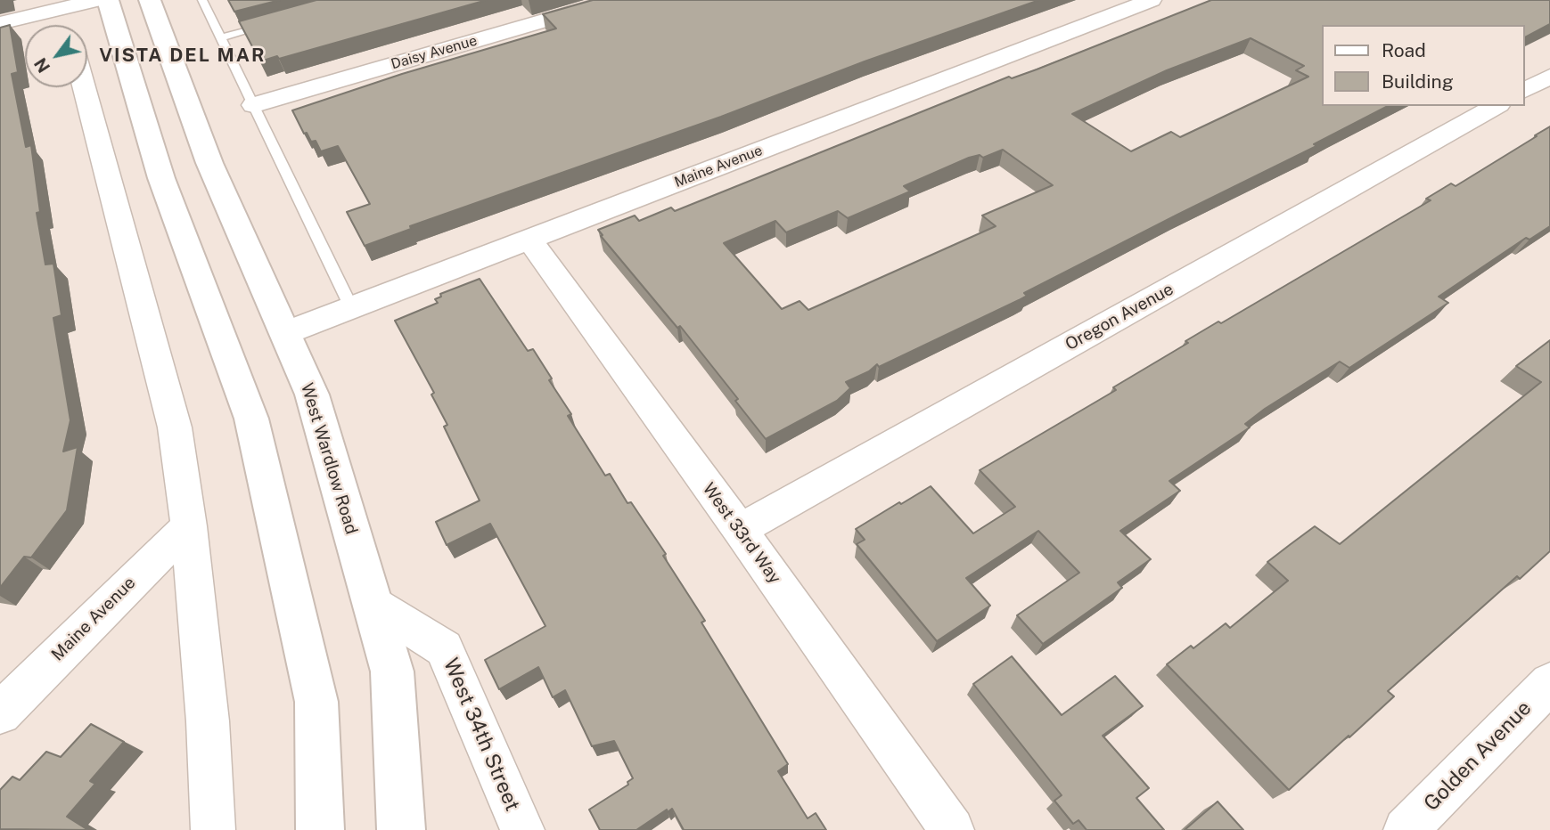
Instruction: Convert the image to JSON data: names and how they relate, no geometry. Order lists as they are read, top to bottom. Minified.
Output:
{"streets":{"main road":["West Wardlow Road"],"street":["Daisy Avenue","Maine Avenue","Oregon Avenue","West 33rd Way","West 34th Street","Golden Avenue"]},"crossings":[["Maine Avenue","West Wardlow Road"],["Maine Avenue","West 33rd Way"],["Oregon Avenue","West 33rd Way"],["West Wardlow Road","West 34th Street"]],"districts":["VISTA DEL MAR"],"legend":["Road","Building"],"north":"bottom left"}
